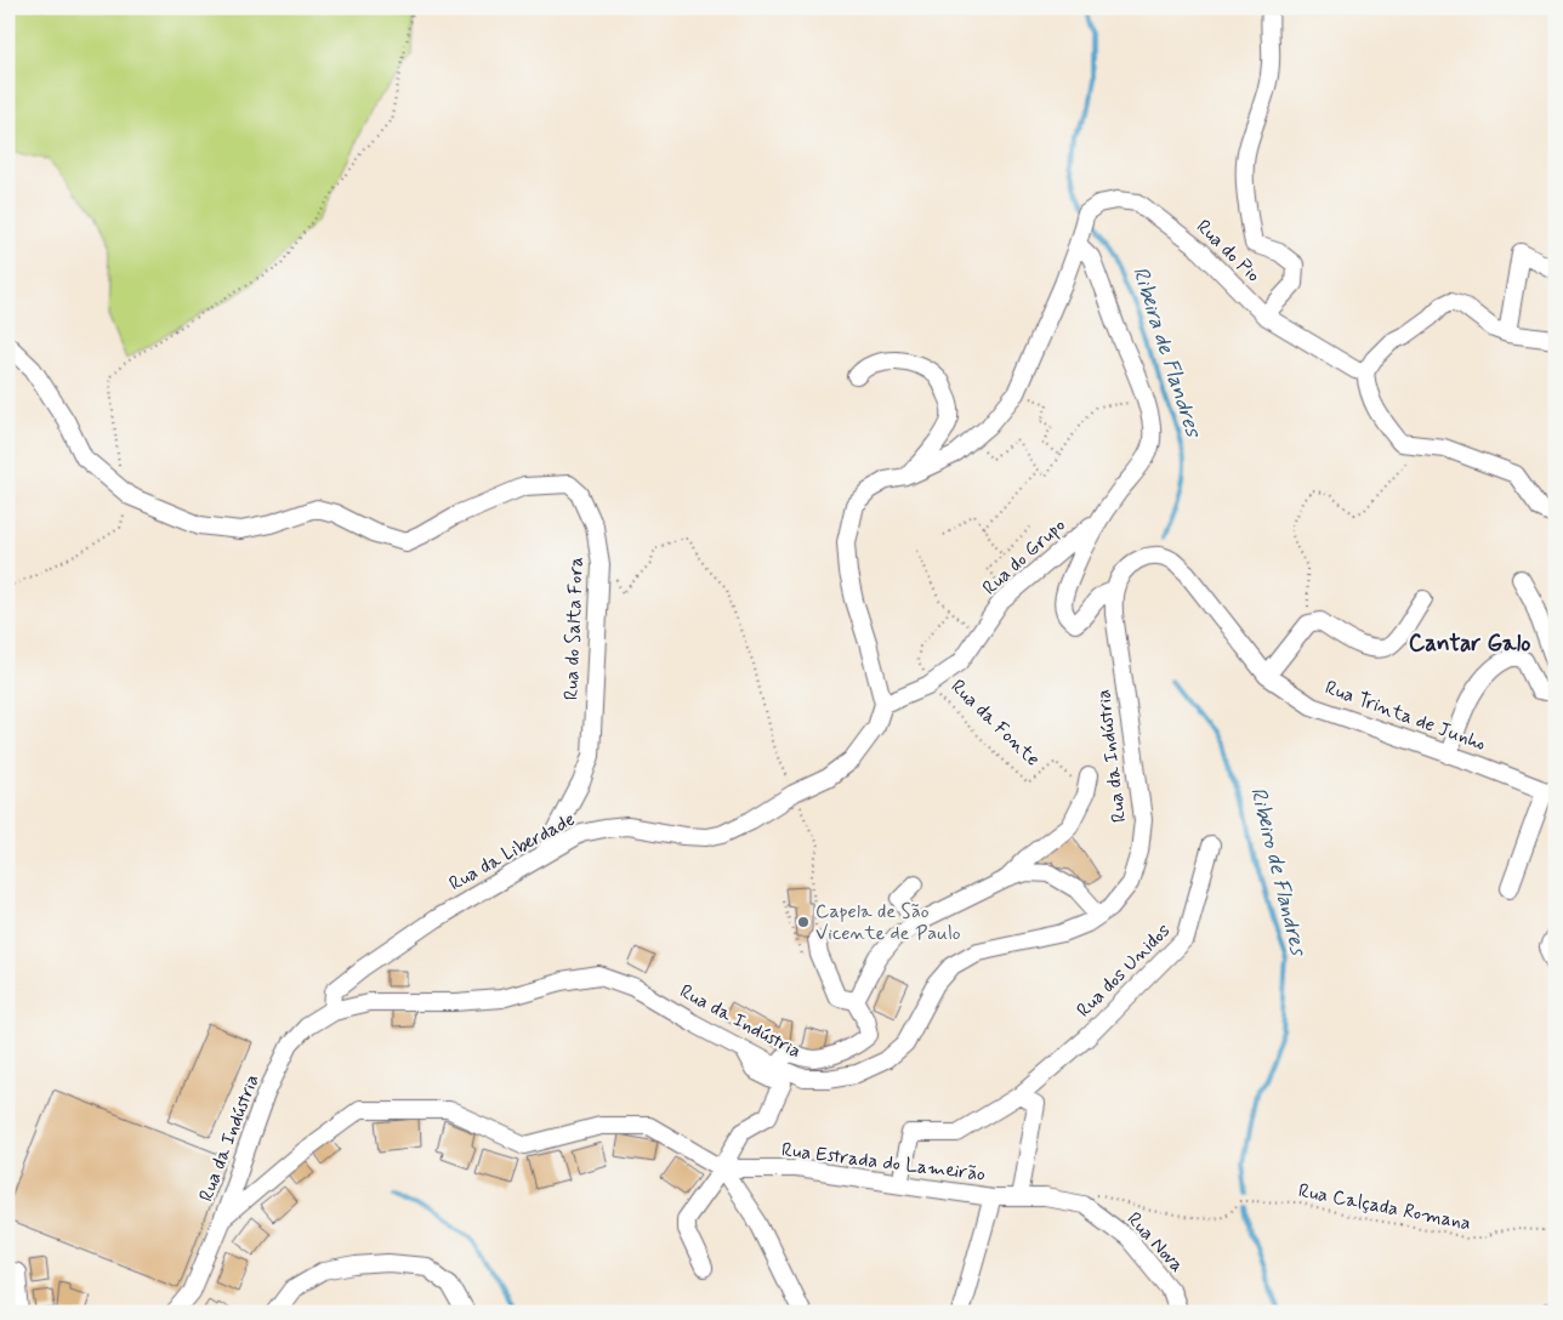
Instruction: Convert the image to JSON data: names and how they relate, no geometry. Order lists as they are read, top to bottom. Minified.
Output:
{"streets":{"street":["Rua do Pio","Rua do Grupo","Rua do Salta Fora","Rua Trinta de Junho","Rua da Indústria","Rua da Liberdade","Rua dos Unidos","Rua Estrada do Lameirão","Rua Nova"],"path":["Rua da Fonte","Rua Calçada Romana"]},"crossings":[["Rua do Grupo","Rua da Fonte"],["Rua do Grupo","Rua da Liberdade"],["Rua do Salta Fora","Rua da Liberdade"],["Rua Trinta de Junho","Rua da Indústria"],["Rua da Indústria","Rua da Liberdade"],["Rua dos Unidos","Rua Estrada do Lameirão"],["Rua Estrada do Lameirão","Rua Nova"]],"districts":["Cantar Galo"],"water":["Ribeira de Flandres","Ribeiro de Flandres"],"places":["Capela de São Vicente de Paulo"]}
